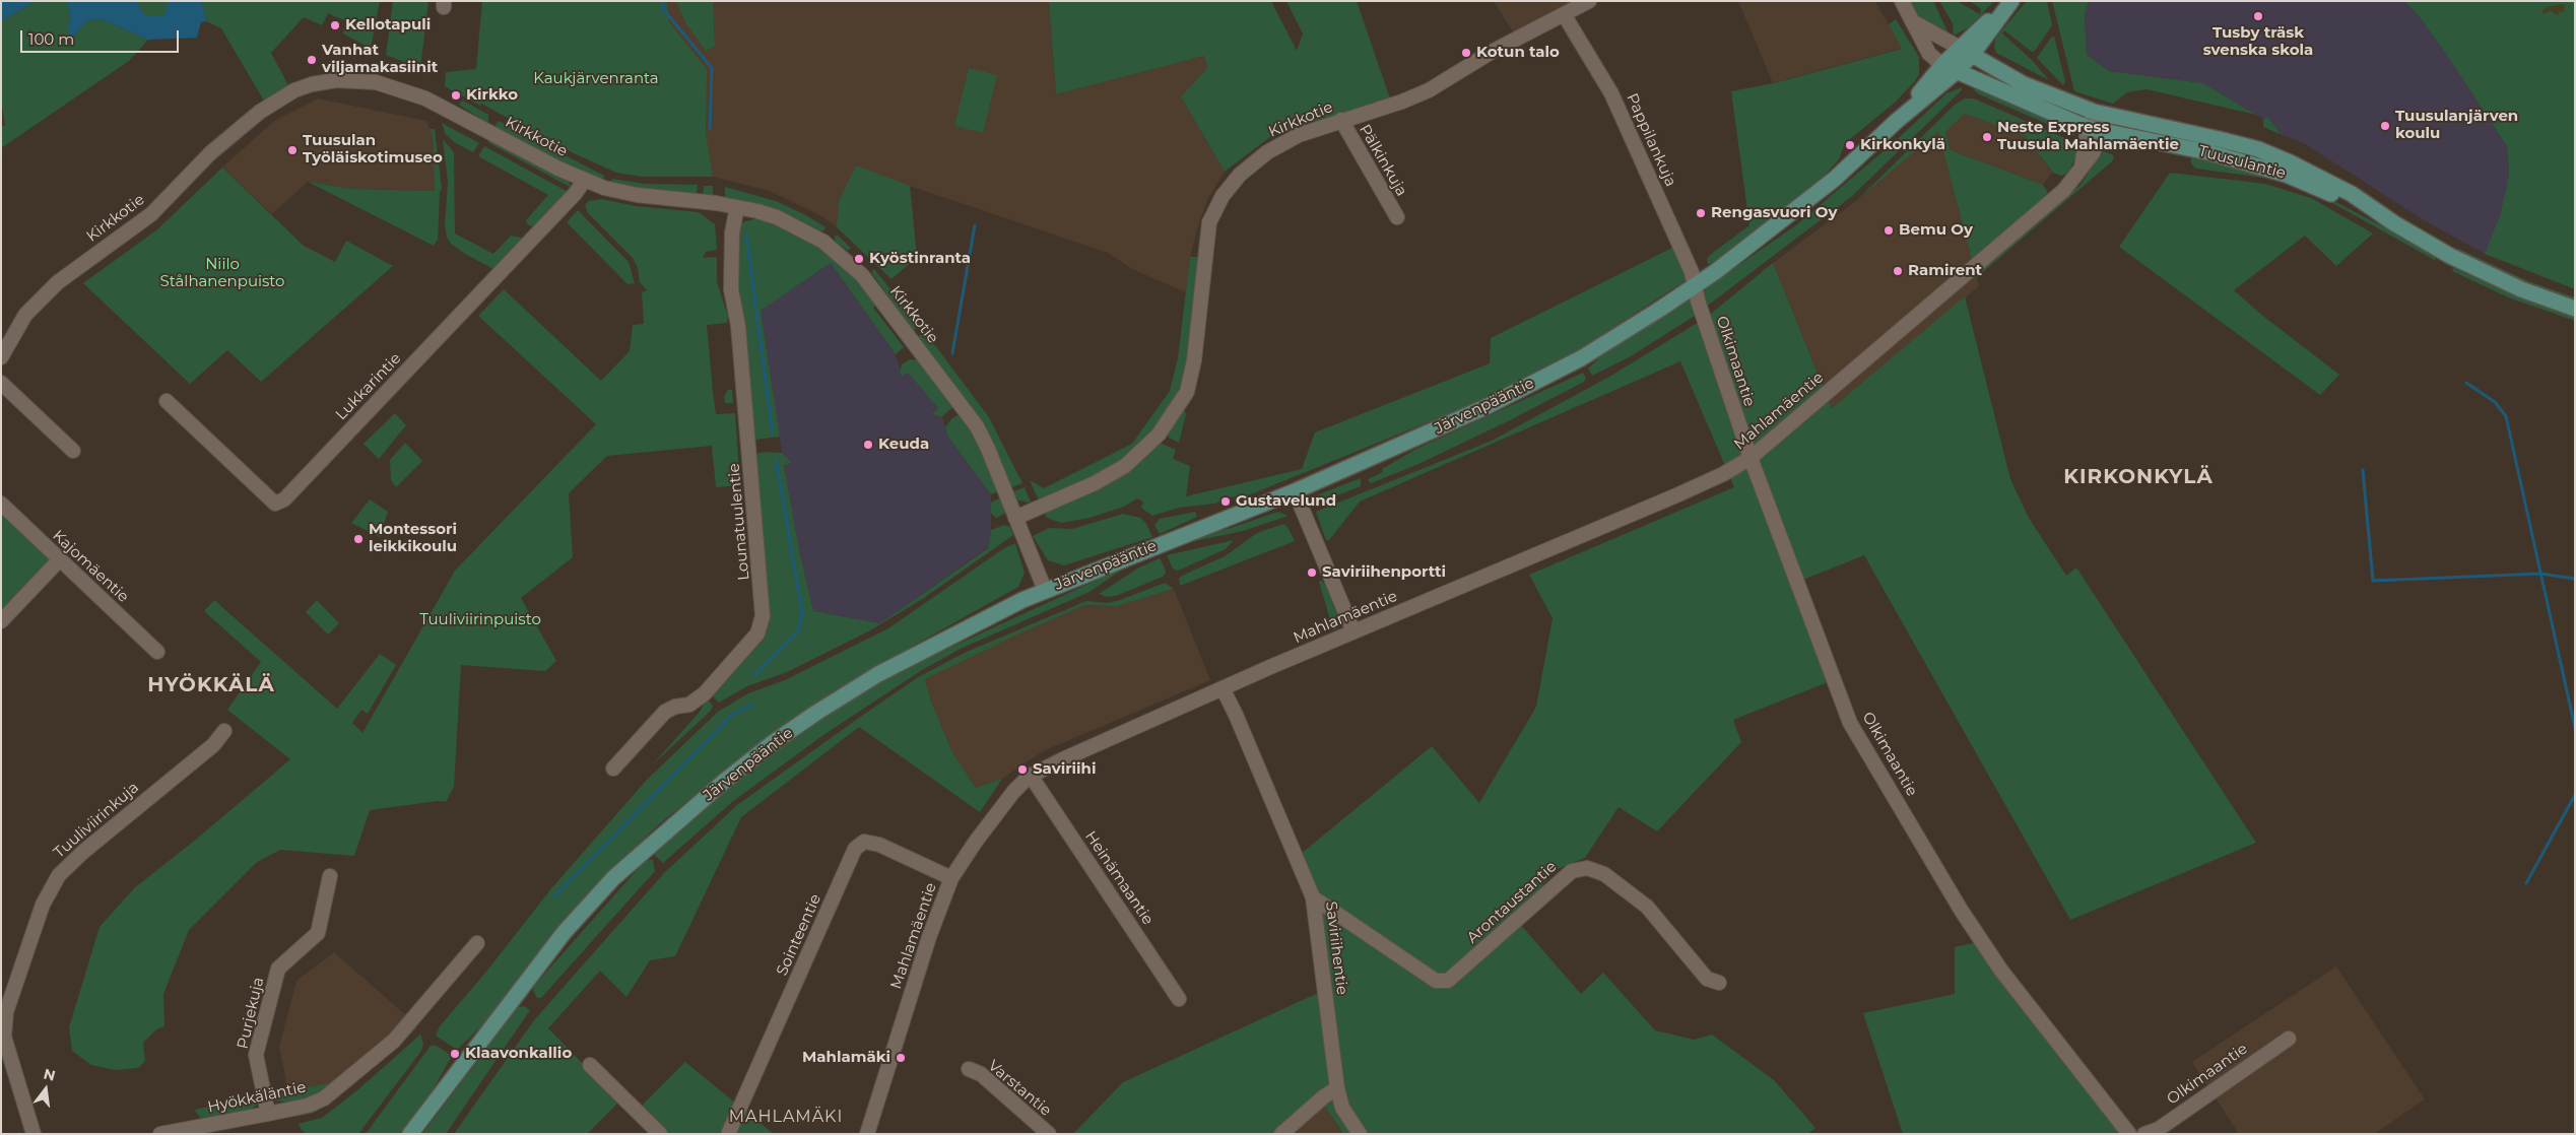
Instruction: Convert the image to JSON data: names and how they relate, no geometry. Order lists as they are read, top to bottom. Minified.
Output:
{"streets":{"main road":["Tuusulantie","Järvenpääntie"],"street":["Kirkkotie","Pappilankuja","Pälkinkuja","Olkimaantie","Lukkarintie","Mahlamäentie","Lounatuulentie","Kajomäentie","Tuuliviirinkuja","Heinämaantie","Arontaustantie","Sointeentie","Saviriihentie","Purjekuja","Varstantie","Hyökkäläntie"]},"crossings":[["Kirkkotie","Pappilankuja"],["Kirkkotie","Pälkinkuja"],["Kirkkotie","Lukkarintie"],["Kirkkotie","Järvenpääntie"],["Kirkkotie","Lounatuulentie"],["Pappilankuja","Olkimaantie"],["Pappilankuja","Järvenpääntie"],["Tuusulantie","Järvenpääntie"],["Tuusulantie","Mahlamäentie"],["Olkimaantie","Järvenpääntie"],["Olkimaantie","Mahlamäentie"],["Mahlamäentie","Heinämaantie"],["Mahlamäentie","Sointeentie"],["Mahlamäentie","Saviriihentie"],["Arontaustantie","Saviriihentie"],["Purjekuja","Hyökkäläntie"]],"districts":["KIRKONKYLÄ","HYÖKKÄLÄ","MAHLAMÄKI"],"parks":["Kaukjärvenranta","Niilo Stålhanenpuisto","Tuuliviirinpuisto"],"places":["Tusby träsk svenska skola","Kellotapuli","Kotun talo","Vanhat viljamakasiinit","Kirkko","Tuusulanjärven koulu","Neste Express Tuusula Mahlamäentie","Kirkonkylä","Tuusulan Työläiskotimuseo","Rengasvuori Oy","Bemu Oy","Kyöstinranta","Ramirent","Keuda","Gustavelund","Montessori leikkikoulu","Saviriihenportti","Saviriihi","Klaavonkallio","Mahlamäki"],"scale_bar":"100 m","north":"top"}
